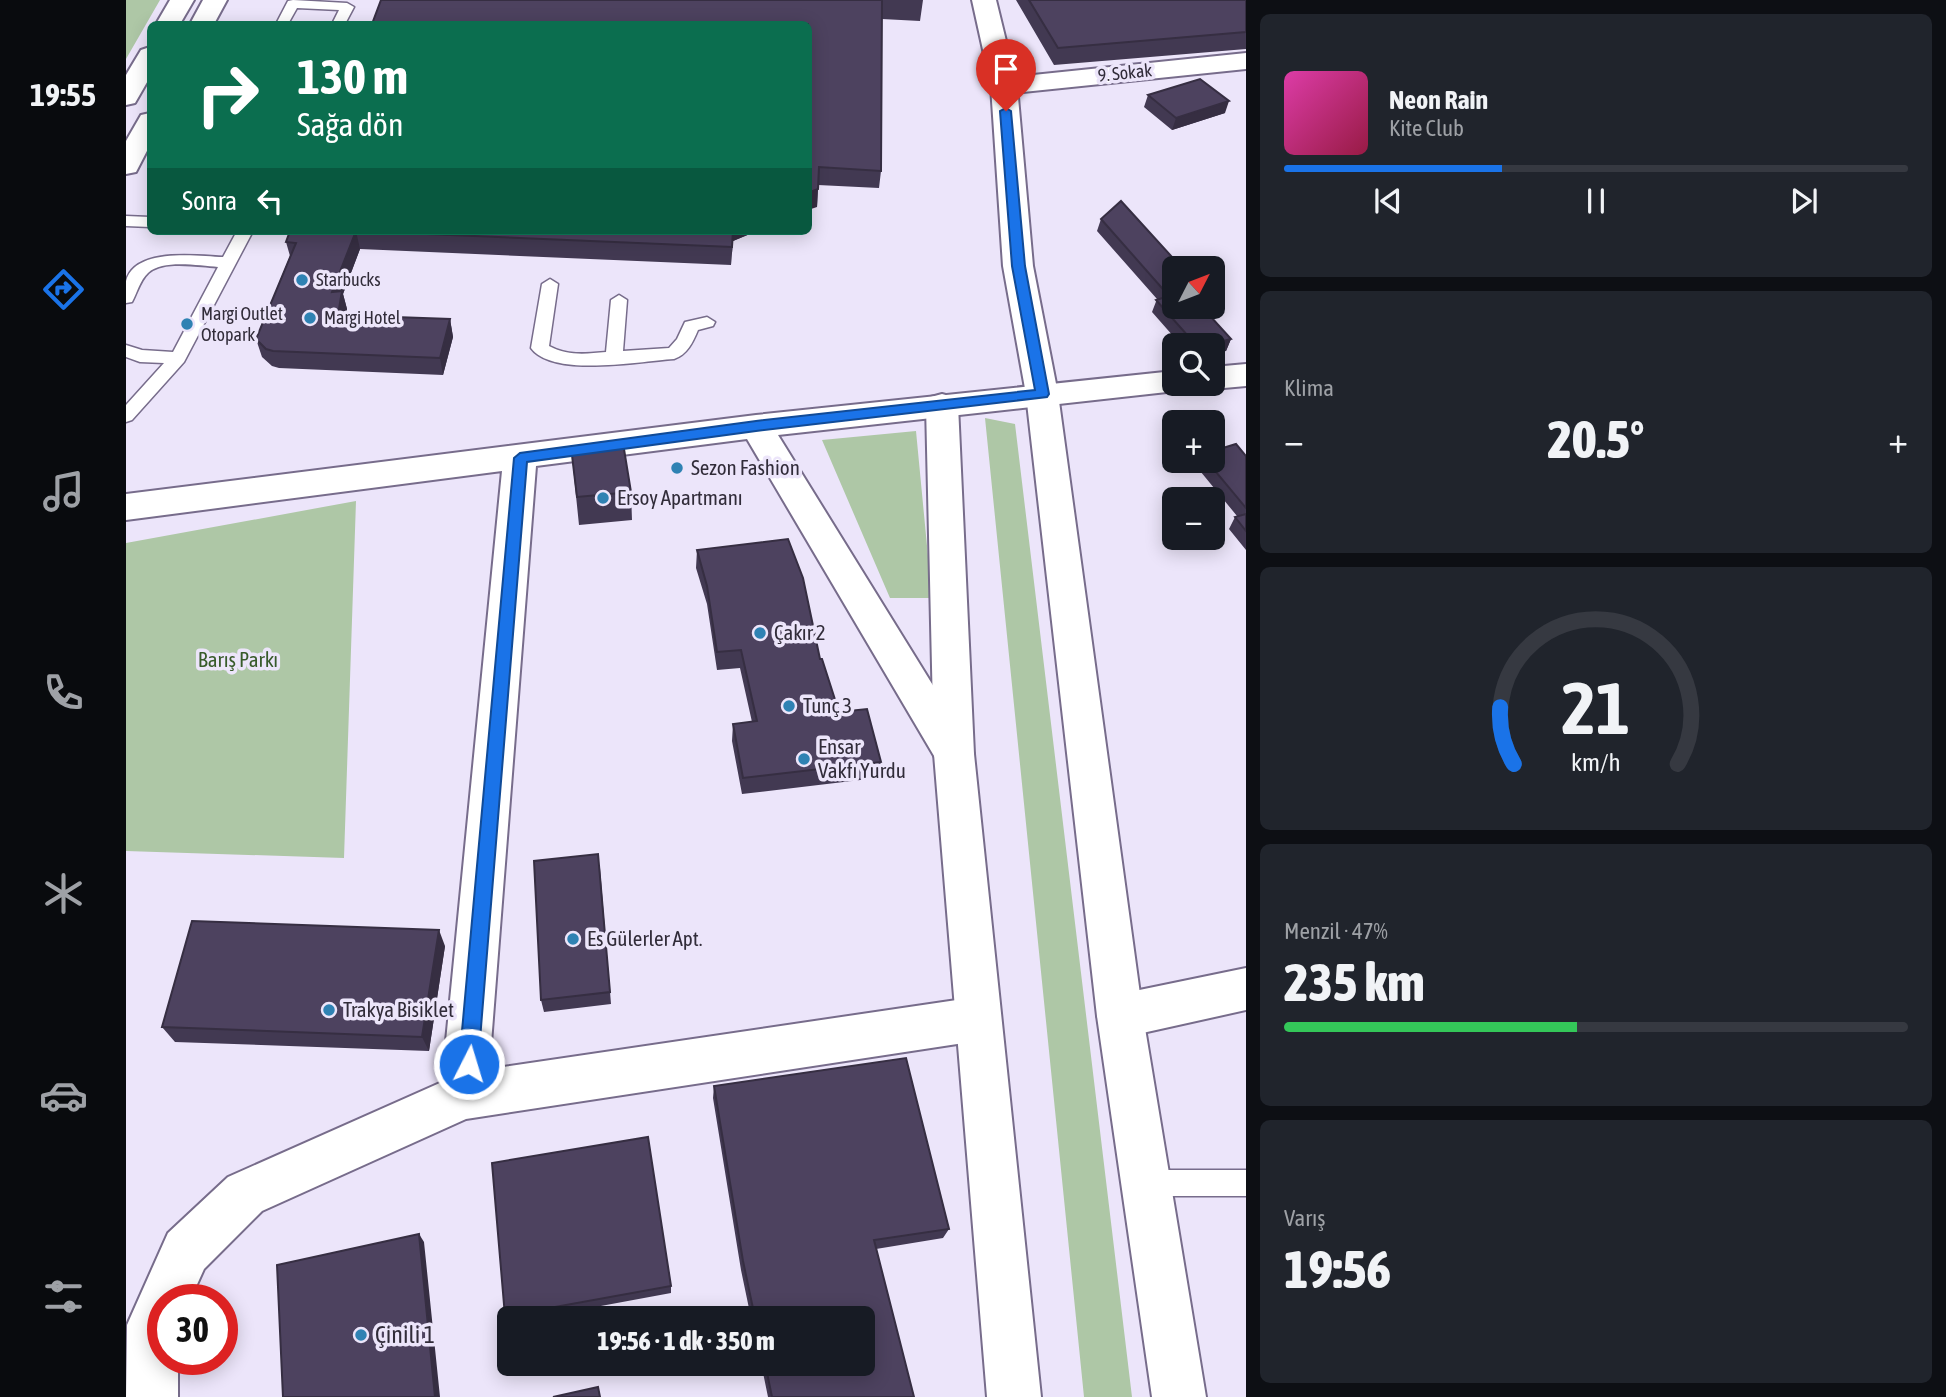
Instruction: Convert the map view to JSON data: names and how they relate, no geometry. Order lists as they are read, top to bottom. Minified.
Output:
{"streets":{"street":["9. Sokak"]},"parks":["Barış Parkı"],"places":["Starbucks","Margi Hotel","Margi Outlet Otopark","Sezon Fashion","Ersoy Apartmanı","Çakır 2","Tunç 3","Ensar Vakfı Yurdu","Es Gülerler Apt.","Trakya Bisiklet","Çinili 1"],"north":"top right","page":{"tabs":"19:55","turn":["130 m","Sağa dön"],"song":["Neon Rain","Kite Club"],"then":"Sonra","map_buttons":["+","−"],"tile":["Klima",["Menzil · 47%","235 km"],["Varış","19:56"]],"heat":["−","20.5°","+"],"limit":"30","trip":"19:56 · 1 dk · 350 m","gauge":["21","km/h"]}}
